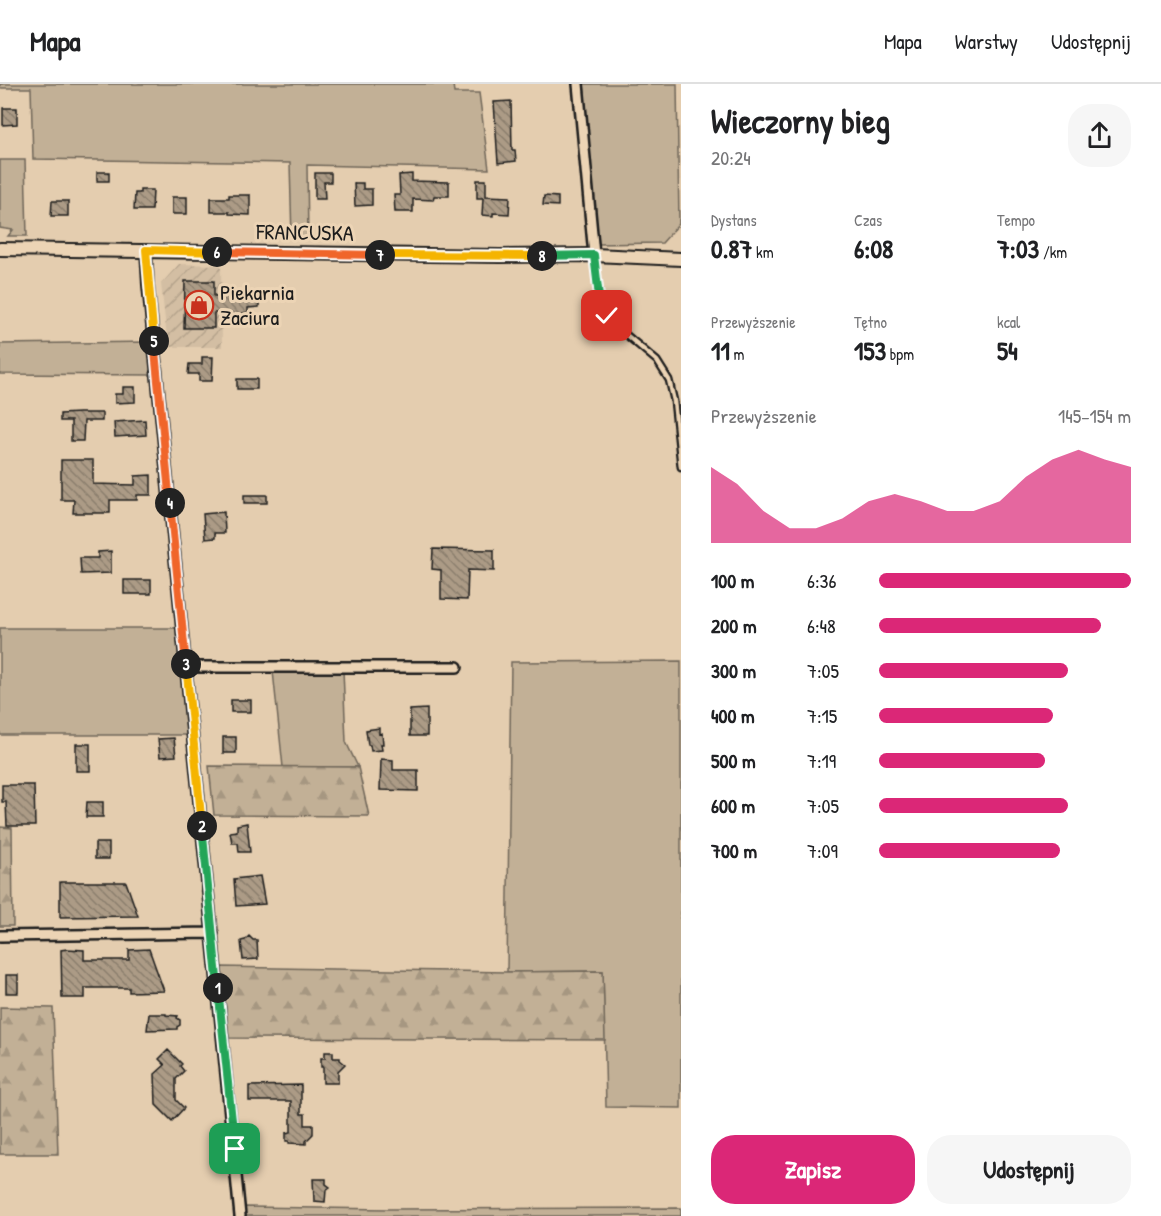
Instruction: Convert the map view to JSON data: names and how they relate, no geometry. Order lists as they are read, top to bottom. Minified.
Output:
{"streets":{"street":["FRANCUSKA"]},"places":{"shop":["Piekarnia Zaciura"]},"page":{"header":"Mapa","nav":["Mapa","Warstwy","Udostępnij"],"heading":["Wieczorny bieg","20:24"],"stats":[["Dystans","0.87 km"],["Czas","6:08"],["Tempo","7:03 /km"],["Przewyższenie","11 m"],["Tętno","153 bpm"],["kcal","54"]],"pins":["6","7","8","5","4","3","2","1"],"chart":["Przewyższenie","145–154 m"],"list":[{"name":"100 m","note":"6:36"},{"name":"200 m","note":"6:48"},{"name":"300 m","note":"7:05"},{"name":"400 m","note":"7:15"},{"name":"500 m","note":"7:19"},{"name":"600 m","note":"7:05"},{"name":"700 m","note":"7:09"}],"buttons":["Zapisz","Udostępnij"]}}
